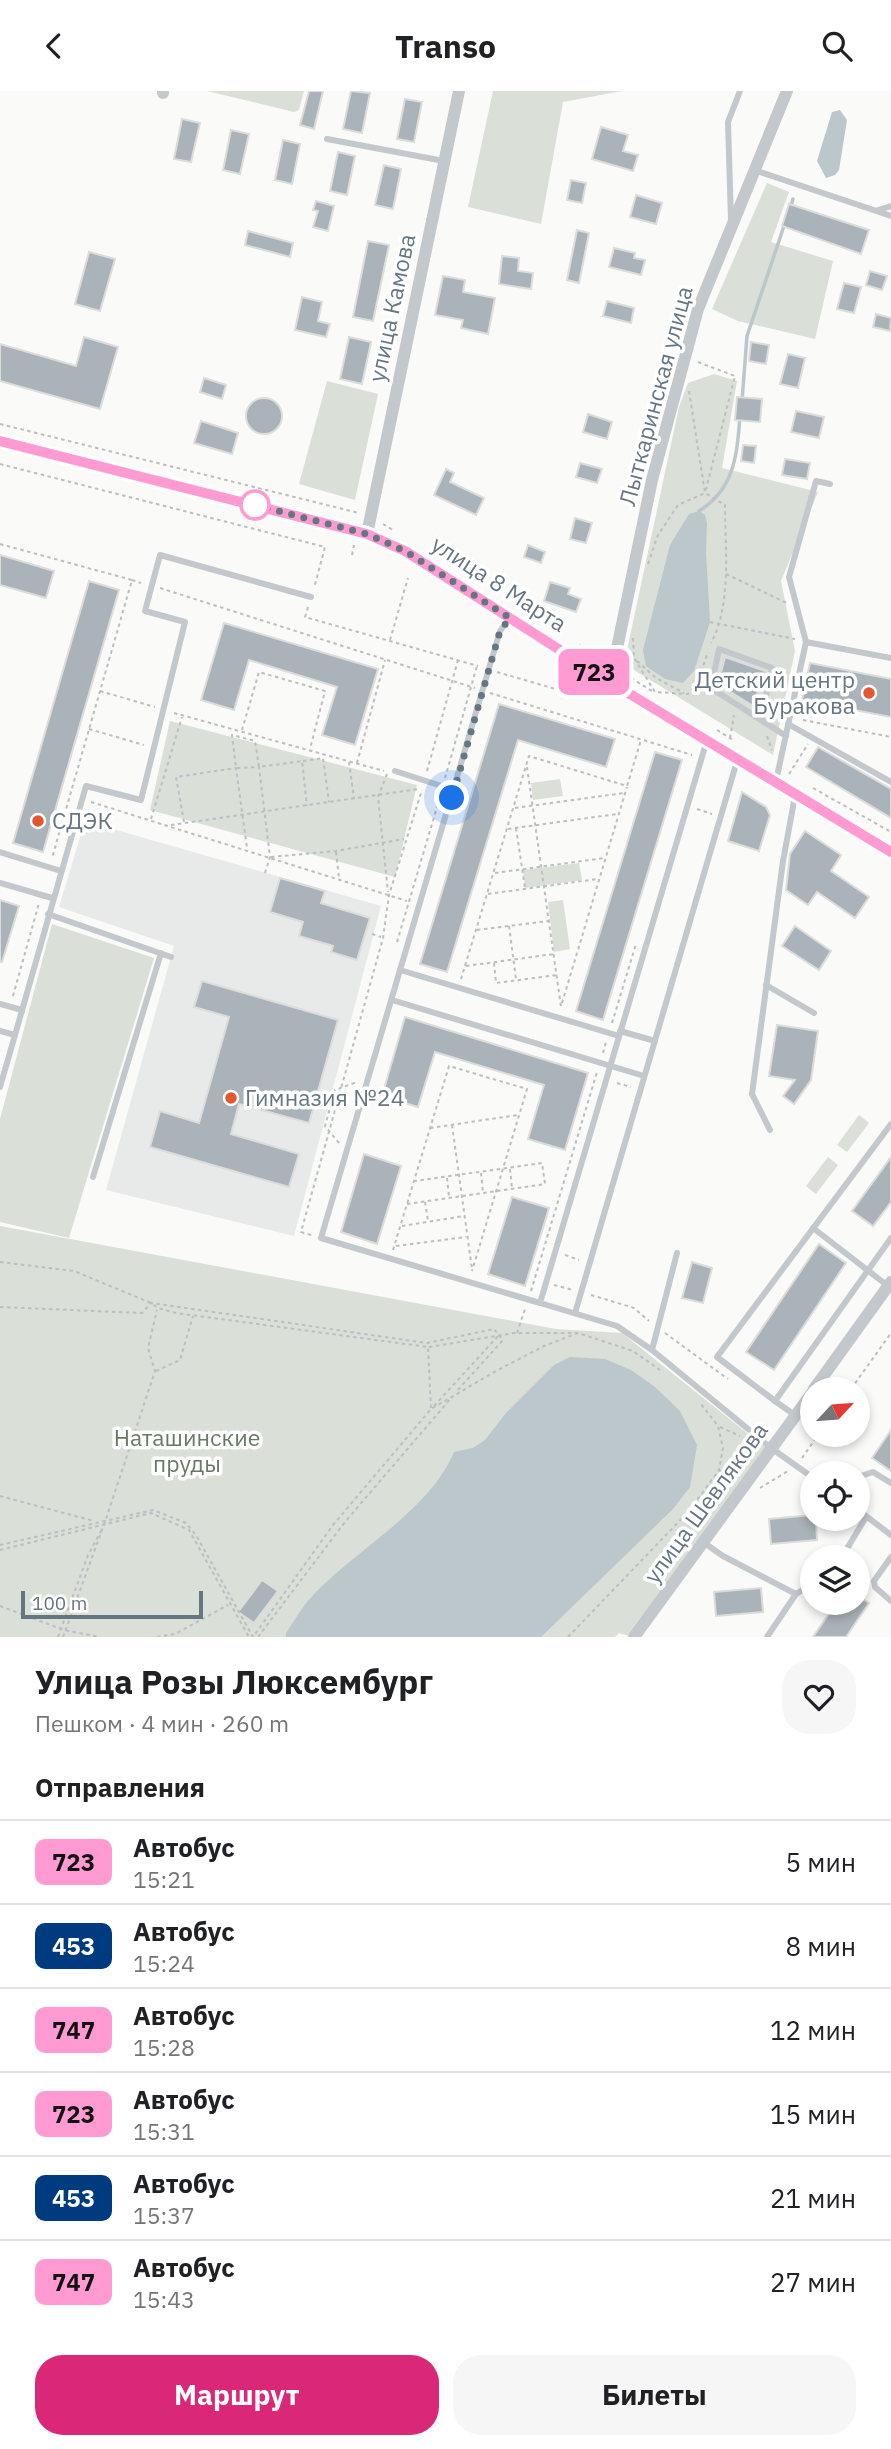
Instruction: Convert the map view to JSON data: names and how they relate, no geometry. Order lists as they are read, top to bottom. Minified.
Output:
{"streets":{"street":["улица Камова","Лыткаринская улица","улица 8 Марта","улица Шевлякова"]},"crossings":[["улица Камова","улица 8 Марта"],["Лыткаринская улица","улица 8 Марта"]],"parks":["Наташинские пруды"],"places":["Детский центр Буракова","СДЭК","Гимназия №24"],"lines":["bus line 723"],"scale_bar":"100 m","north":"top right","page":{"header":"Transo","on_map":"723","scale":"100 m","heading":[["Улица Розы Люксембург","Пешком · 4 мин · 260 m"],"Отправления"],"list":[{"mark":"723","name":"Автобус","note":"15:21","value":"5 мин"},{"mark":"453","name":"Автобус","note":"15:24","value":"8 мин"},{"mark":"747","name":"Автобус","note":"15:28","value":"12 мин"},{"mark":"723","name":"Автобус","note":"15:31","value":"15 мин"},{"mark":"453","name":"Автобус","note":"15:37","value":"21 мин"},{"mark":"747","name":"Автобус","note":"15:43","value":"27 мин"}],"buttons":["Маршрут","Билеты"]}}
